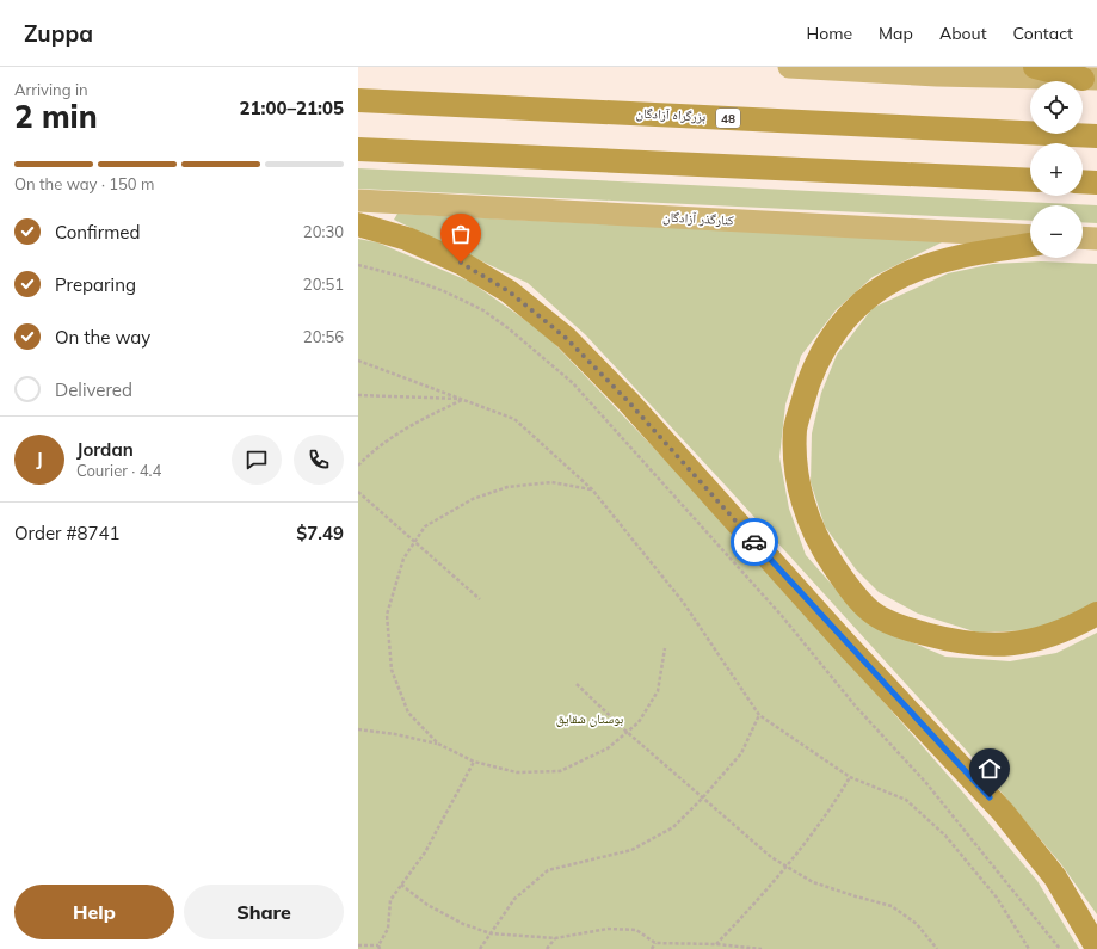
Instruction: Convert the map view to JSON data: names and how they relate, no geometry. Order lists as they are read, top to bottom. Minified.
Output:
{"streets":{"highway":["بزرگراه آزادگان","48"],"main road":["کنارگذر آزادگان"]},"parks":["بوستان شقایق"],"page":{"header":"Zuppa","nav":["Home","Map","About","Contact"],"heading":["2 min","Arriving in","21:00–21:05"],"panel":["Jordan","Courier · 4.4","Order #8741","$7.49"],"map_buttons":["+","−"],"bar":"On the way · 150 m","list":[["Confirmed","20:30"],["Preparing","20:51"],["On the way","20:56"],"Delivered"],"round":"J","buttons":["Help","Share"]}}
